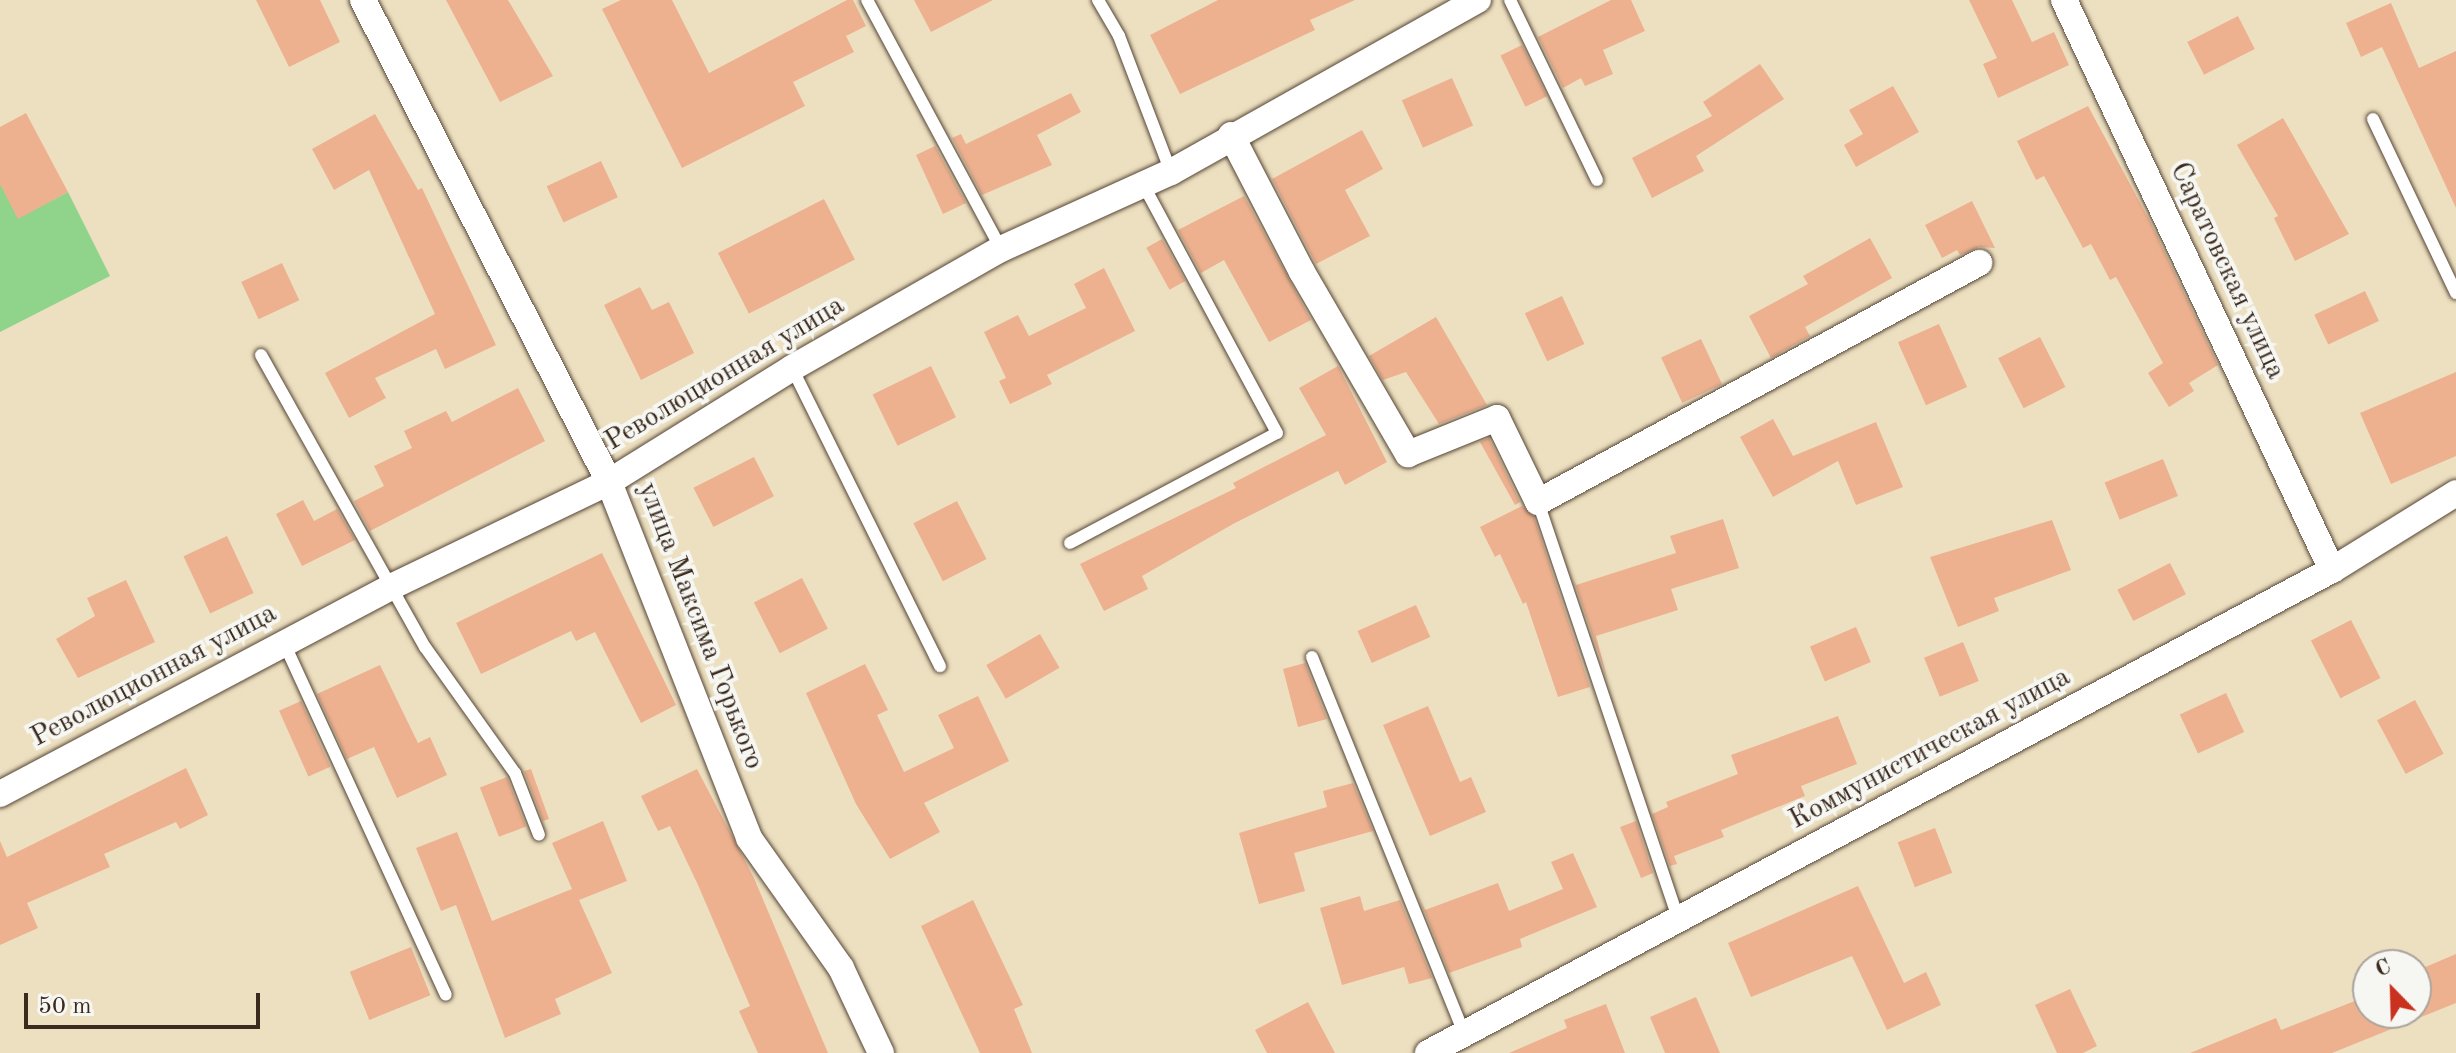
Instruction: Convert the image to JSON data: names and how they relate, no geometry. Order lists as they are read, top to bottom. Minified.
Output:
{"streets":{"street":["Саратовская улица","Революционная улица","улица Максима Горького","Коммунистическая улица"]},"crossings":[["Саратовская улица","Коммунистическая улица"],["Революционная улица","улица Максима Горького"]],"scale_bar":"50 m","north":"top left"}
